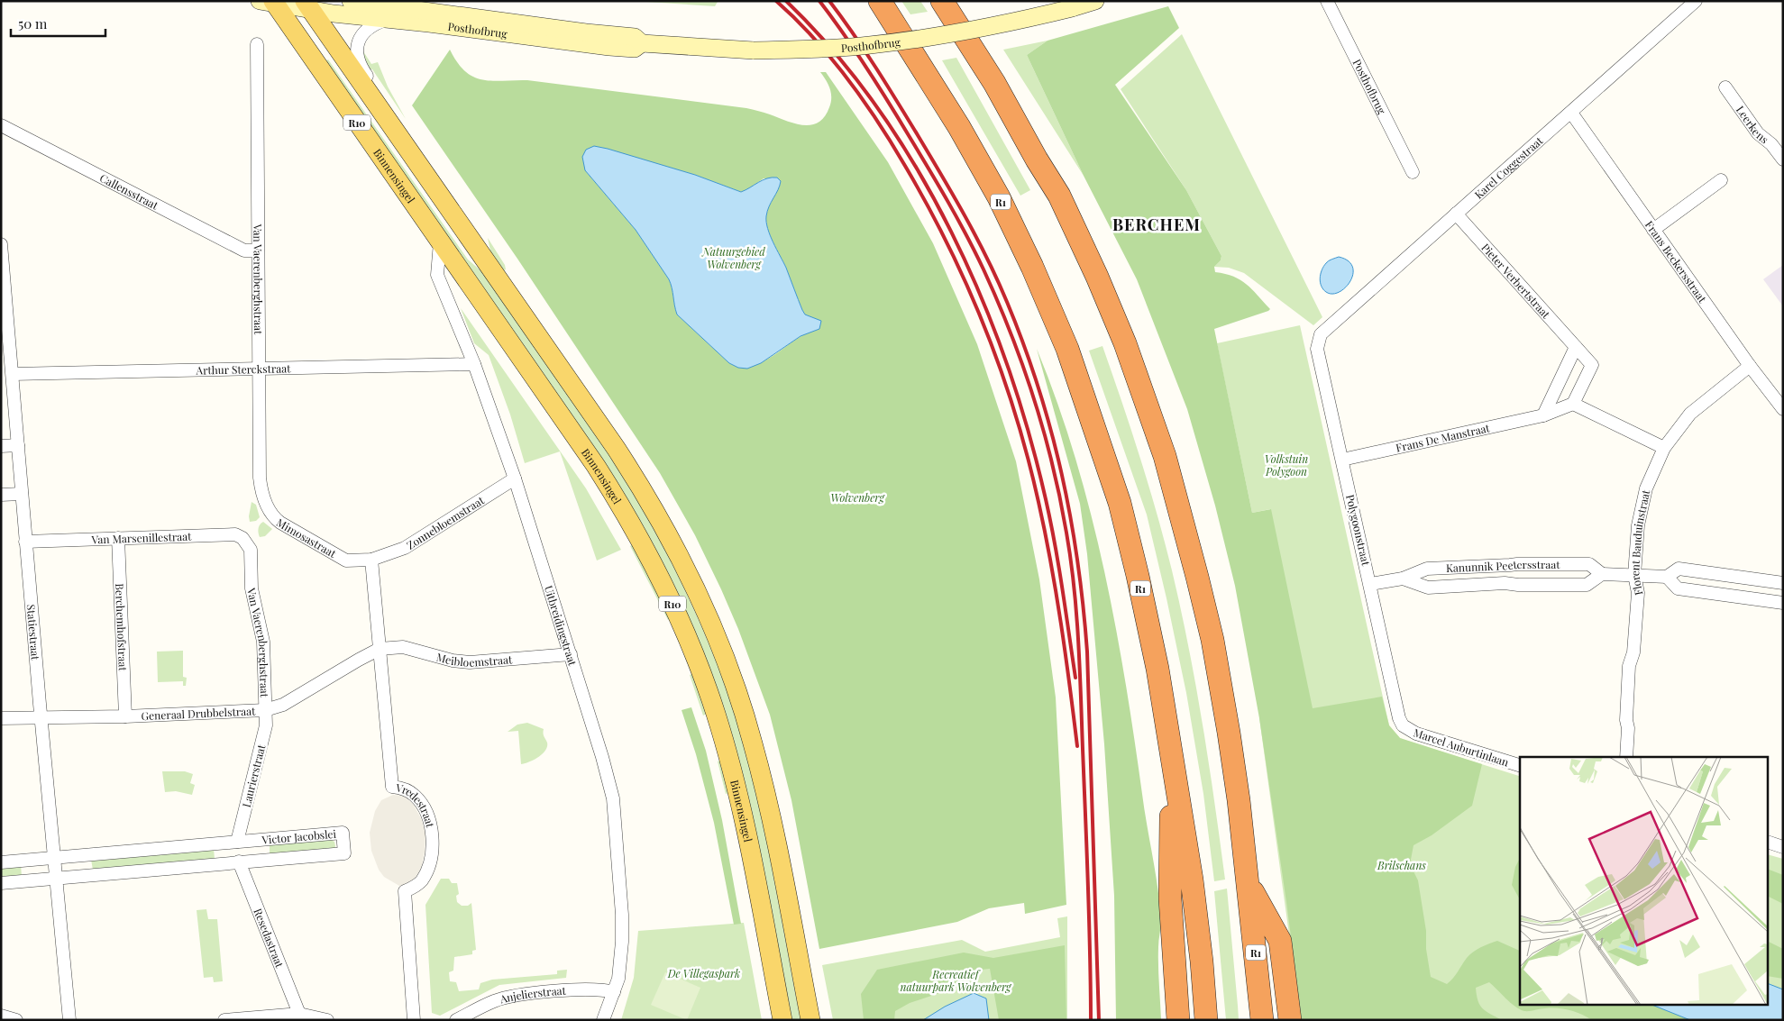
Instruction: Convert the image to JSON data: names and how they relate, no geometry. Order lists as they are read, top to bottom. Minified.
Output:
{"streets":{"highway":["R1"],"main road":["R10","Binnensingel"],"street":["Posthofbrug","Leerkens","Karel Coggestraat","Callensstraat","Frans Beckersstraat","Van Vaerenberghstraat","Pieter Verbertstraat","Arthur Sterckstraat","Frans De Manstraat","Zonnebloemstraat","Polygoonstraat","Van Marsenillestraat","Mimosastraat","Florent Bauduinstraat","Kanunnik Peetersstraat","Uitbreidingstraat","Berchemhofstraat","Statiestraat","Meibloemstraat","Generaal Drubbelstraat","Marcel Auburtinlaan","Laurierstraat","Vredestraat","Victor Jacobslei","Resedastraat","Anjelierstraat"]},"crossings":[["Posthofbrug","R10"],["Posthofbrug","Binnensingel"],["Karel Coggestraat","Frans Beckersstraat"],["Karel Coggestraat","Pieter Verbertstraat"],["Karel Coggestraat","Polygoonstraat"],["Binnensingel","Uitbreidingstraat"],["Callensstraat","Van Vaerenberghstraat"],["Frans Beckersstraat","Florent Bauduinstraat"],["Van Vaerenberghstraat","Arthur Sterckstraat"],["Van Vaerenberghstraat","Van Marsenillestraat"],["Van Vaerenberghstraat","Mimosastraat"],["Van Vaerenberghstraat","Generaal Drubbelstraat"],["Van Vaerenberghstraat","Laurierstraat"],["Pieter Verbertstraat","Frans De Manstraat"],["Arthur Sterckstraat","Uitbreidingstraat"],["Arthur Sterckstraat","Statiestraat"],["Frans De Manstraat","Polygoonstraat"],["Zonnebloemstraat","Mimosastraat"],["Zonnebloemstraat","Uitbreidingstraat"],["Zonnebloemstraat","Vredestraat"],["Polygoonstraat","Kanunnik Peetersstraat"],["Polygoonstraat","Marcel Auburtinlaan"],["Van Marsenillestraat","Berchemhofstraat"],["Van Marsenillestraat","Statiestraat"],["Mimosastraat","Vredestraat"],["Florent Bauduinstraat","Kanunnik Peetersstraat"],["Uitbreidingstraat","Meibloemstraat"],["Uitbreidingstraat","Anjelierstraat"],["Berchemhofstraat","Generaal Drubbelstraat"],["Statiestraat","Generaal Drubbelstraat"],["Statiestraat","Victor Jacobslei"],["Meibloemstraat","Generaal Drubbelstraat"],["Meibloemstraat","Vredestraat"],["Generaal Drubbelstraat","Laurierstraat"],["Generaal Drubbelstraat","Vredestraat"],["Laurierstraat","Victor Jacobslei"],["Victor Jacobslei","Resedastraat"]],"districts":["BERCHEM"],"parks":["Natuurgebied Wolvenberg","Volkstuin Polygoon","Wolvenberg","Brilschans","De Villegaspark","Recreatief natuurpark Wolvenberg"],"scale_bar":"50 m"}
